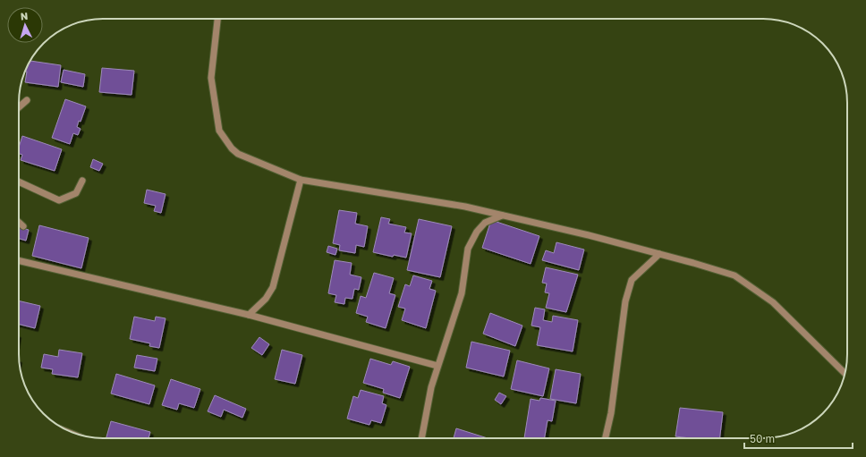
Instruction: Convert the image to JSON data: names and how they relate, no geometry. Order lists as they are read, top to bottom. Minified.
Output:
{"scale_bar":"50 m","north":"top"}
